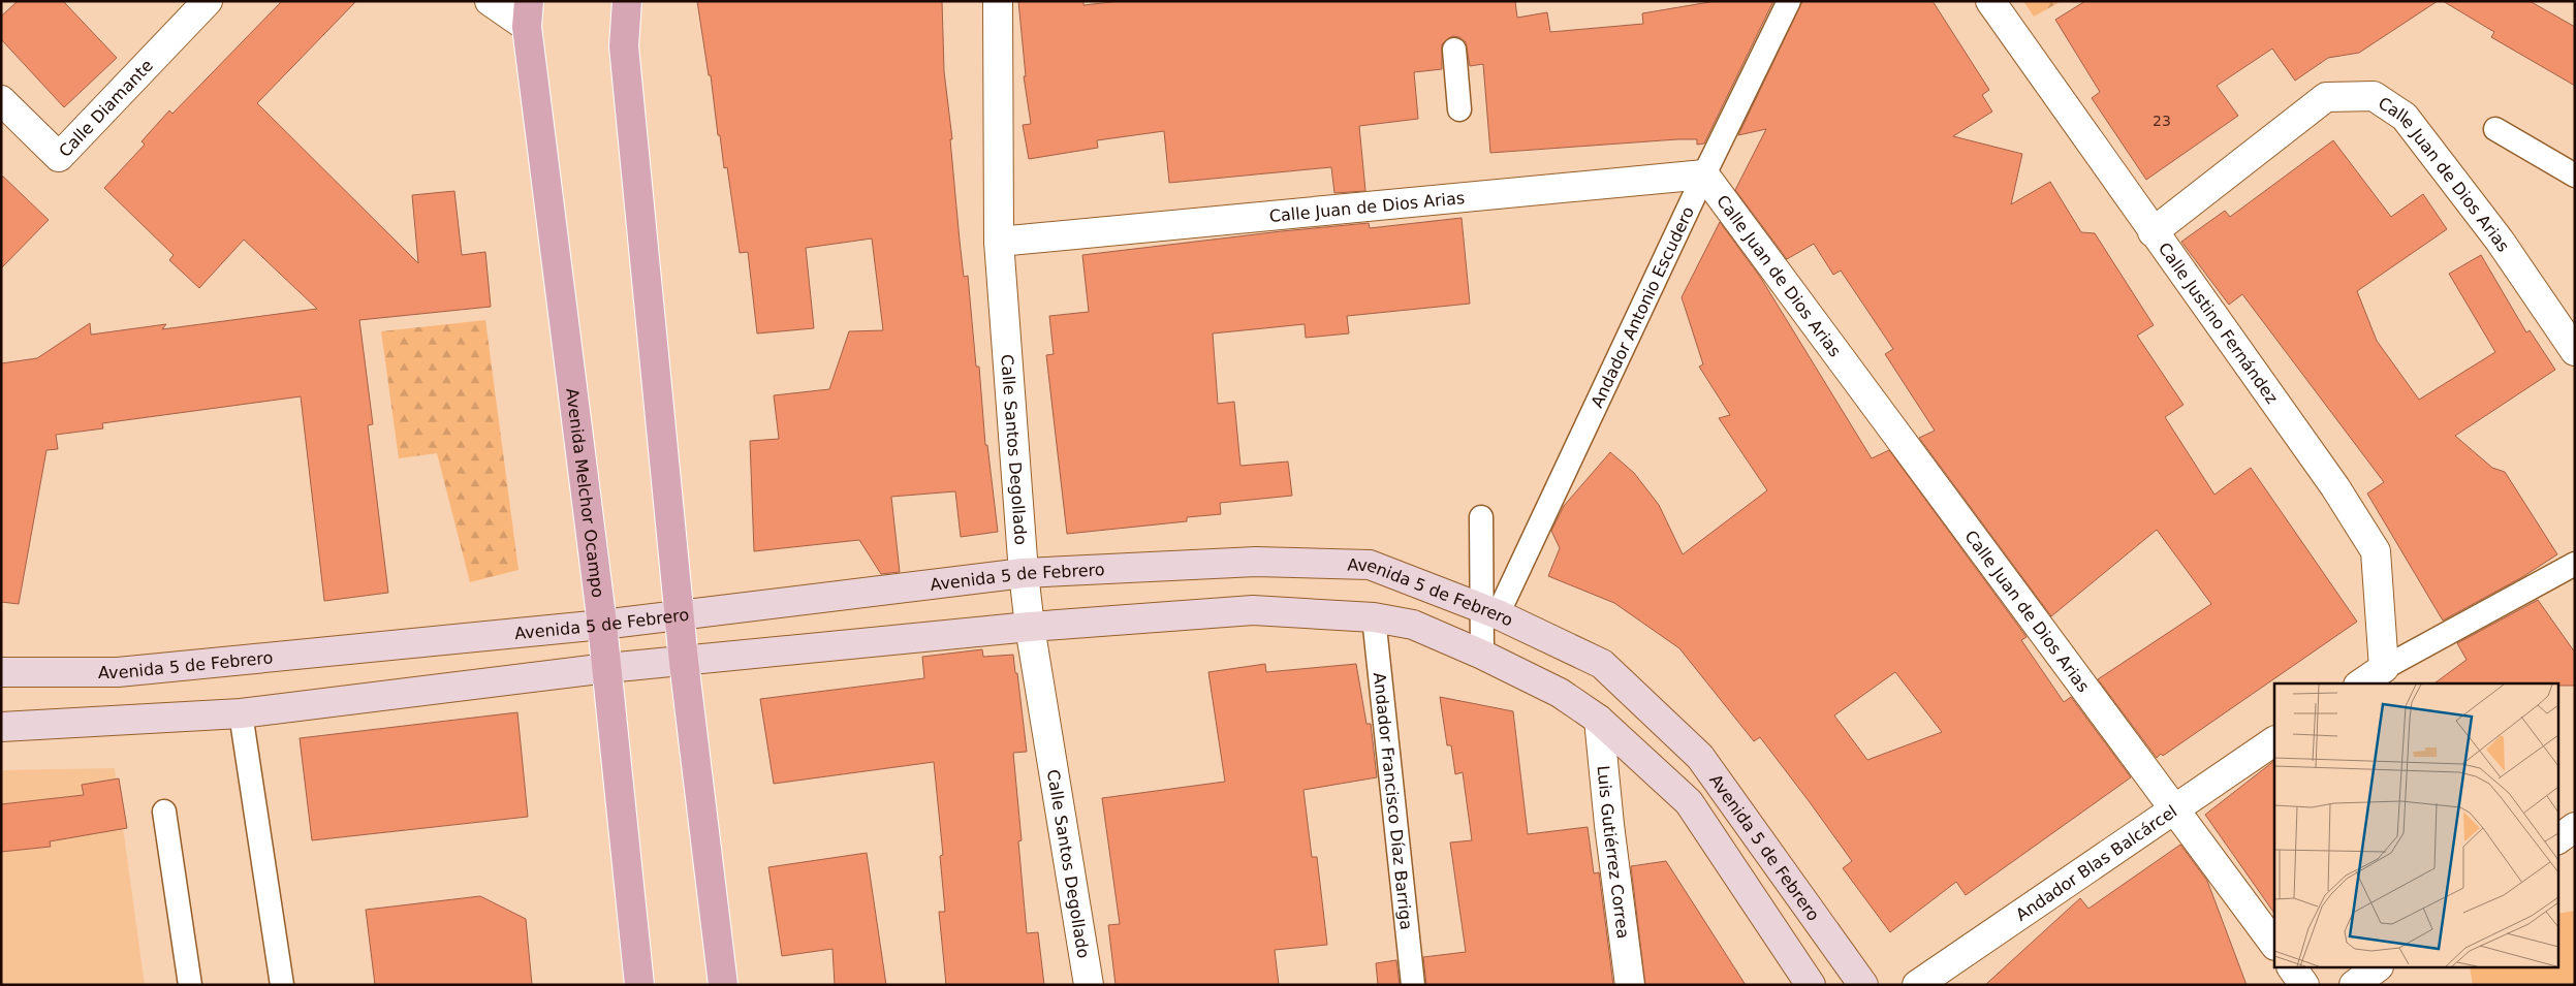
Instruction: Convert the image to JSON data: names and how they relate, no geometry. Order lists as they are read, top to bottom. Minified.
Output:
{"streets":{"main road":["Avenida Melchor Ocampo"],"street":["Calle Diamante","Calle Juan de Dios Arias","Calle Justino Fernández","Calle Santos Degollado","Avenida 5 de Febrero","Luis Gutiérrez Correa","Andador Blas Balcárcel"],"lane":["Andador Antonio Escudero","Andador Francisco Díaz Barriga"]},"crossings":[["Calle Juan de Dios Arias","Andador Antonio Escudero"],["Calle Juan de Dios Arias","Calle Justino Fernández"],["Calle Juan de Dios Arias","Calle Santos Degollado"],["Calle Juan de Dios Arias","Andador Blas Balcárcel"],["Andador Antonio Escudero","Avenida 5 de Febrero"],["Calle Santos Degollado","Avenida 5 de Febrero"],["Avenida Melchor Ocampo","Avenida 5 de Febrero"],["Avenida 5 de Febrero","Andador Francisco Díaz Barriga"],["Avenida 5 de Febrero","Luis Gutiérrez Correa"]],"house_numbers":["23"]}
